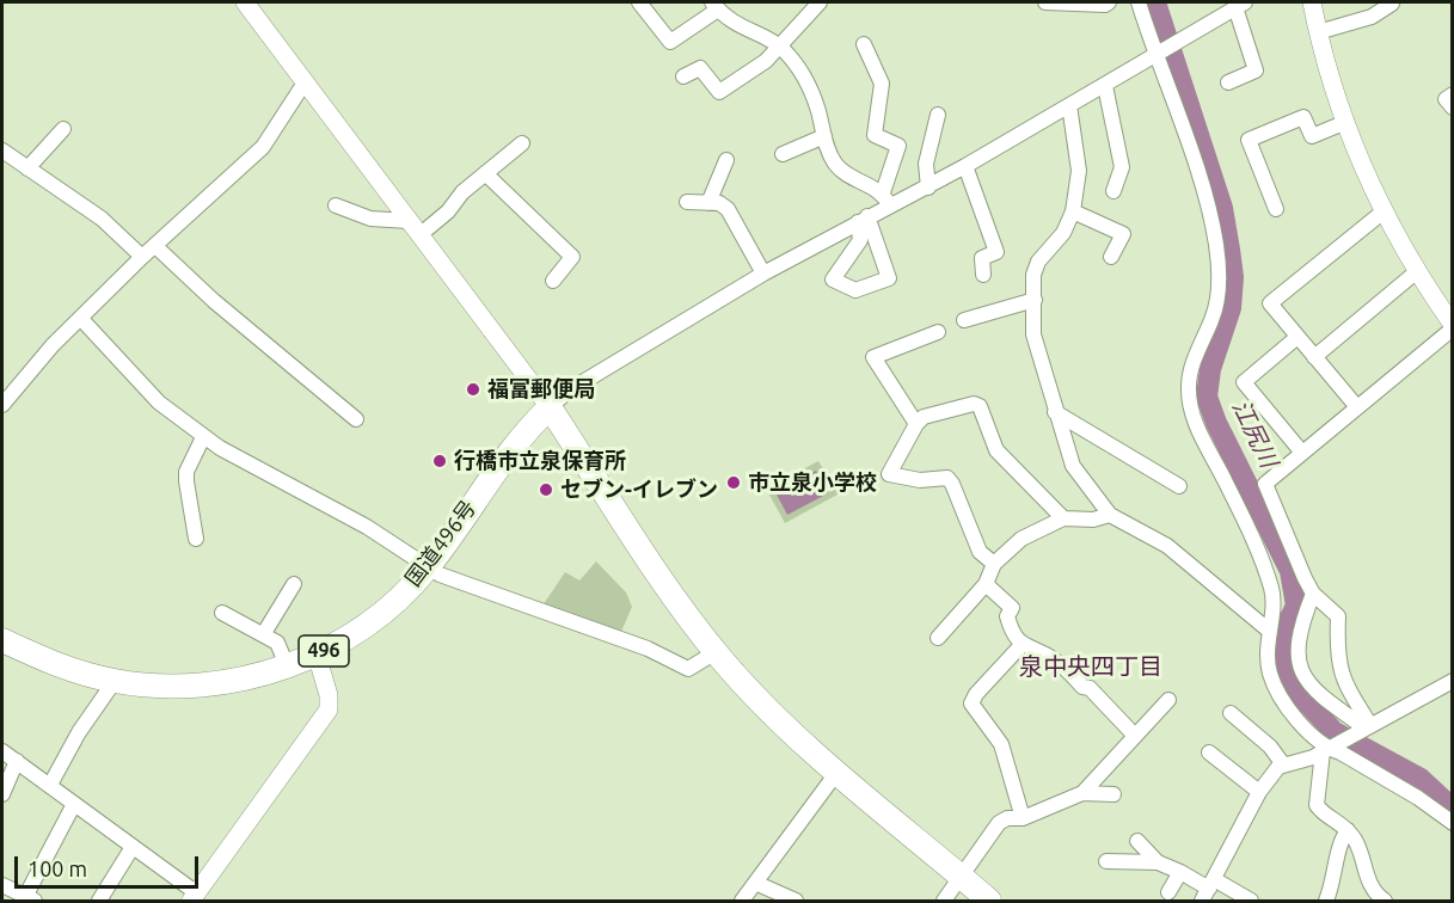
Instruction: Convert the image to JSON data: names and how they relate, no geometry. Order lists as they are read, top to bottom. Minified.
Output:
{"streets":{"highway":["国道496号","496"]},"districts":["泉中央四丁目"],"water":["江尻川"],"places":["福富郵便局","行橋市立泉保育所","市立泉小学校","セブン-イレブン"],"scale_bar":"100 m"}
